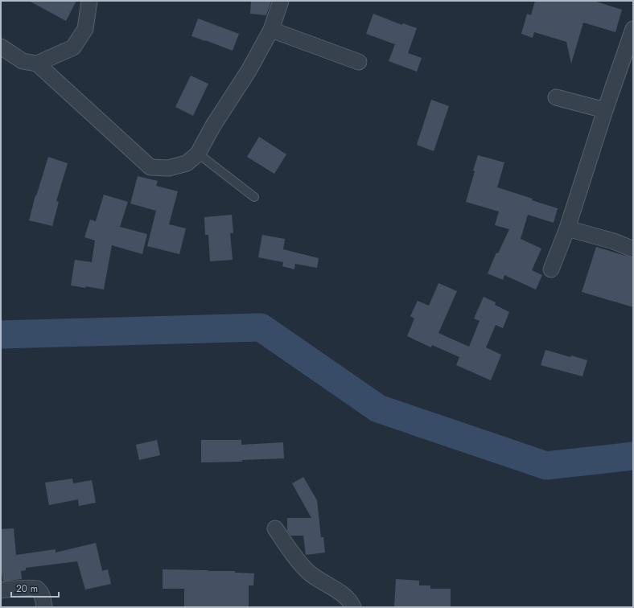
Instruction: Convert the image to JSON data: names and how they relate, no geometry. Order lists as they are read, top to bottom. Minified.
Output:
{"scale_bar":"20 m"}
